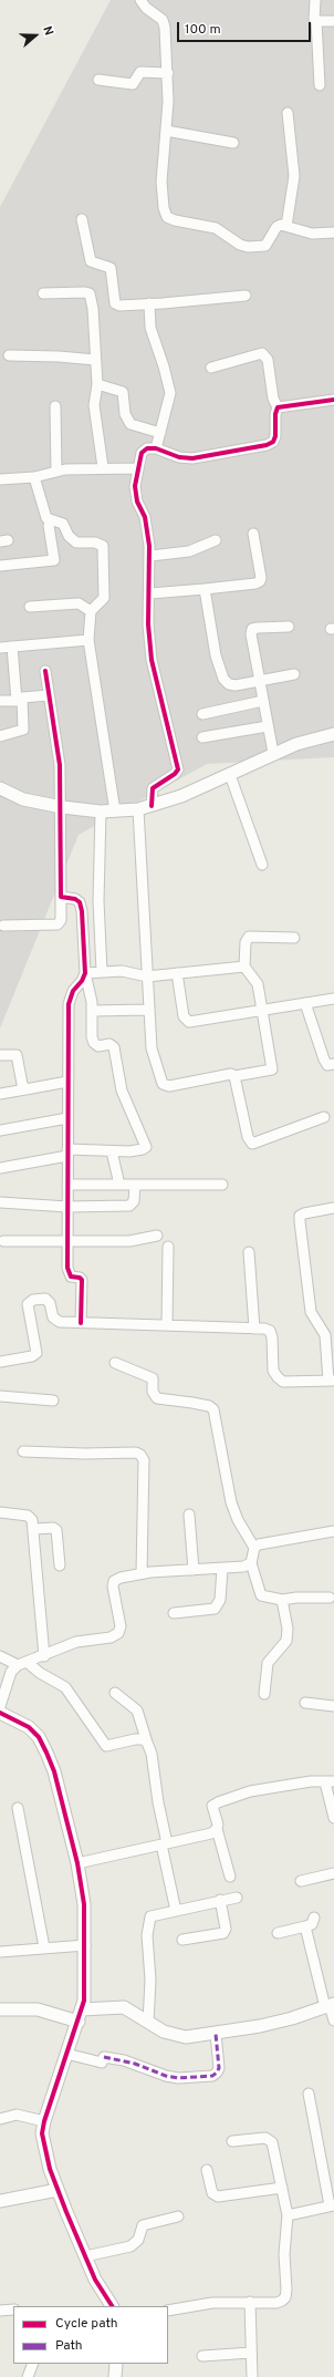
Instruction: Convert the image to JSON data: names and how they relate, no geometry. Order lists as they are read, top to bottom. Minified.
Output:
{"legend":["Cycle path","Path"],"scale_bar":"100 m","north":"right"}
